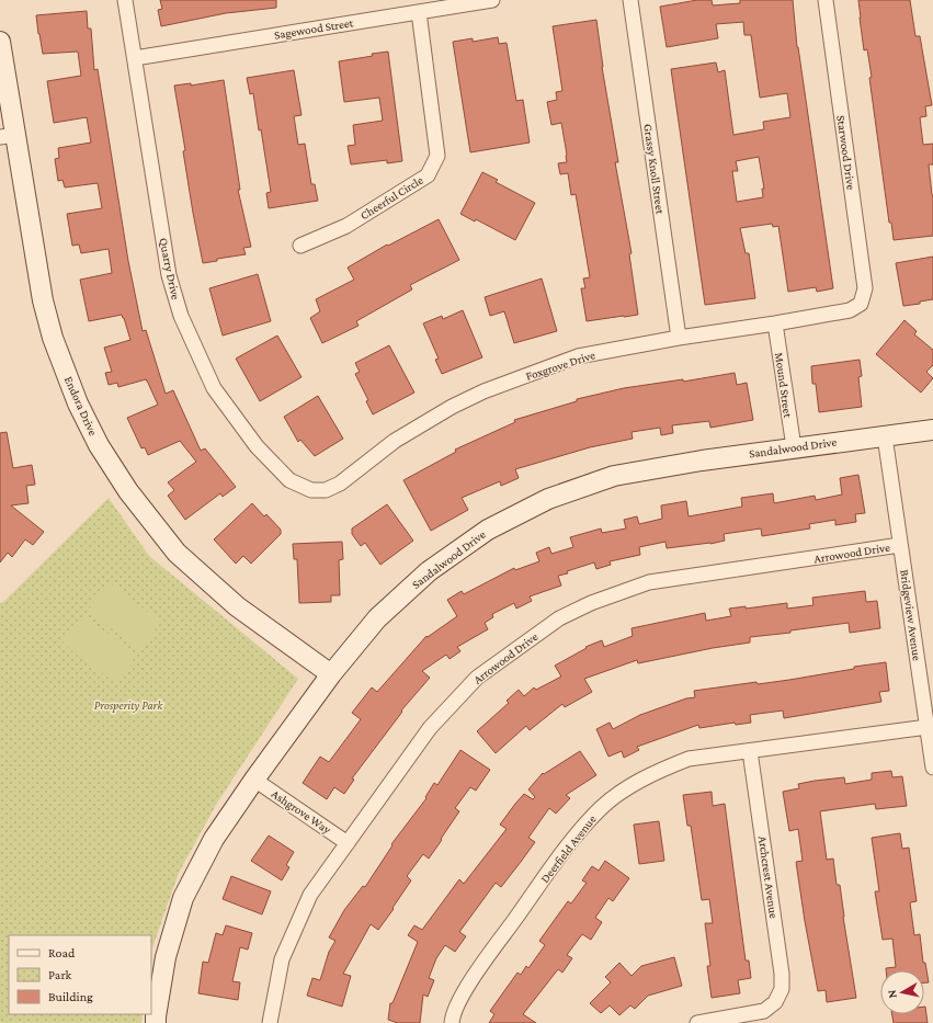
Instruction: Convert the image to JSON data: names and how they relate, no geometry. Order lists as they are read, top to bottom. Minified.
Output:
{"streets":{"street":["Sagewood Street","Starwood Drive","Grassy Knoll Street","Cheerful Circle","Quarry Drive","Foxgrove Drive","Mound Street","Endora Drive","Sandalwood Drive","Arrowood Drive","Bridgeview Avenue","Ashgrove Way","Deerfield Avenue","Archcrest Avenue"]},"crossings":[["Sagewood Street","Cheerful Circle"],["Sagewood Street","Quarry Drive"],["Starwood Drive","Foxgrove Drive"],["Grassy Knoll Street","Foxgrove Drive"],["Quarry Drive","Foxgrove Drive"],["Foxgrove Drive","Mound Street"],["Mound Street","Sandalwood Drive"],["Endora Drive","Sandalwood Drive"],["Sandalwood Drive","Bridgeview Avenue"],["Sandalwood Drive","Ashgrove Way"],["Arrowood Drive","Bridgeview Avenue"],["Arrowood Drive","Ashgrove Way"],["Bridgeview Avenue","Deerfield Avenue"],["Deerfield Avenue","Archcrest Avenue"]],"parks":["Prosperity Park"],"legend":["Road","Park","Building"],"north":"left"}
